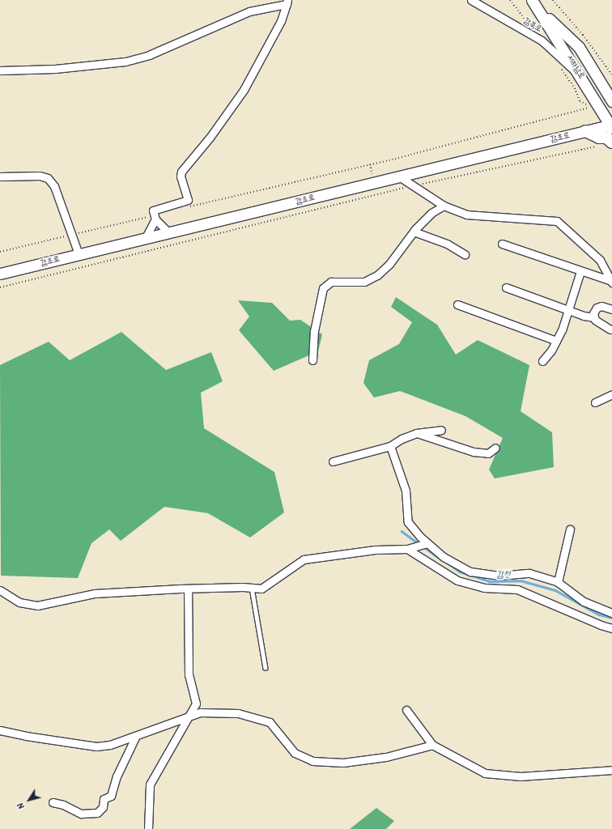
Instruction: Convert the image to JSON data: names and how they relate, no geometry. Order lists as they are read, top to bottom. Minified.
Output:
{"streets":{"main road":["서하남로","감초로"],"street":["감북로"]},"crossings":[["감북로","서하남로"],["서하남로","감초로"]],"water":["감천"],"north":"bottom left"}
